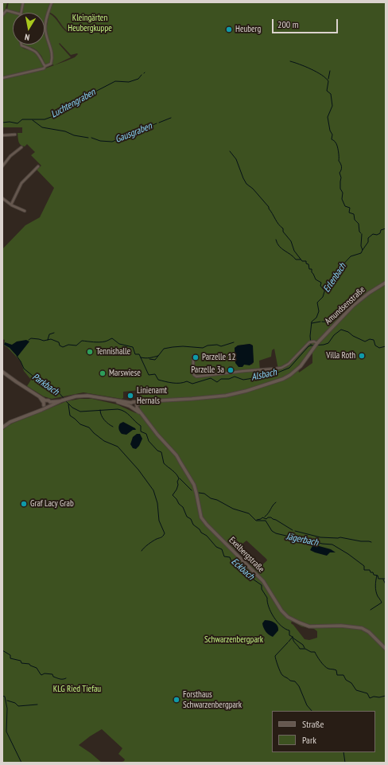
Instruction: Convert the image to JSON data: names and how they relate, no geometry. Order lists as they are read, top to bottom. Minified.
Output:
{"streets":{"main road":["Amundsenstraße","Exelbergstraße"]},"crossings":[["Amundsenstraße","Exelbergstraße"]],"water":["Luchtengraben","Gausgraben","Erlenbach","Alsbach","Parkbach","Jägerbach","Eckbach"],"parks":["Kleingärten Heubergkuppe","Schwarzenbergpark","KLG Ried Tiefau"],"places":["Heuberg","Tennishalle","Villa Roth","Parzelle 12","Parzelle 3a","Marswiese","Linienamt Hernals","Graf Lacy Grab","Forsthaus Schwarzenbergpark"],"legend":["Straße","Park"],"scale_bar":"200 m","north":"bottom"}
